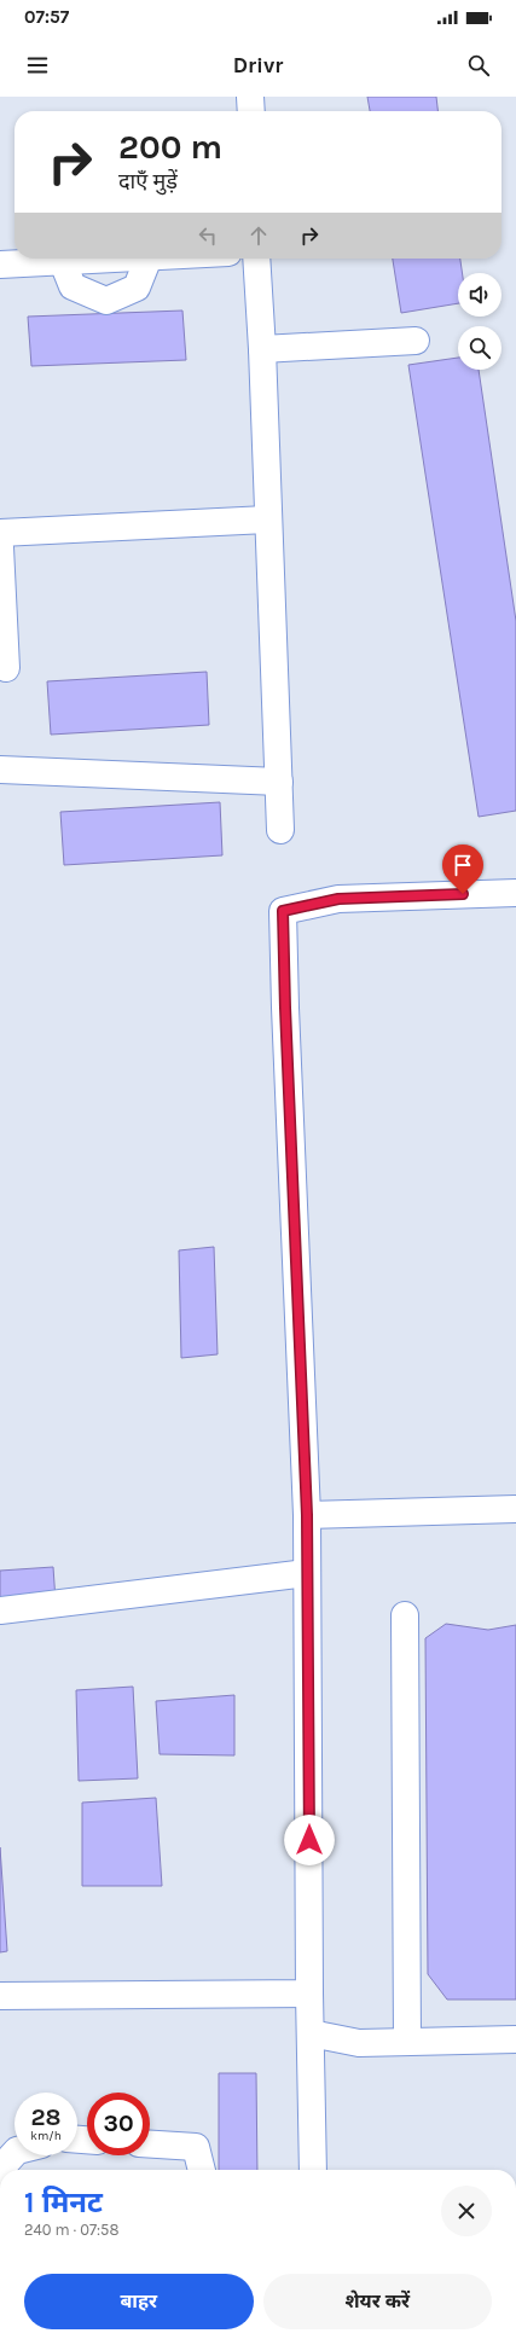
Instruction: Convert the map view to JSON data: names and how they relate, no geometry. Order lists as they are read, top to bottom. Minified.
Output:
{"page":{"status":"07:57","header":"Drivr","turn":["200 m","दाएँ मुड़ें"],"speed":"28 km/h","limit":"30","heading":["1 मिनट","240 m · 07:58"],"buttons":["बाहर","शेयर करें"]}}
